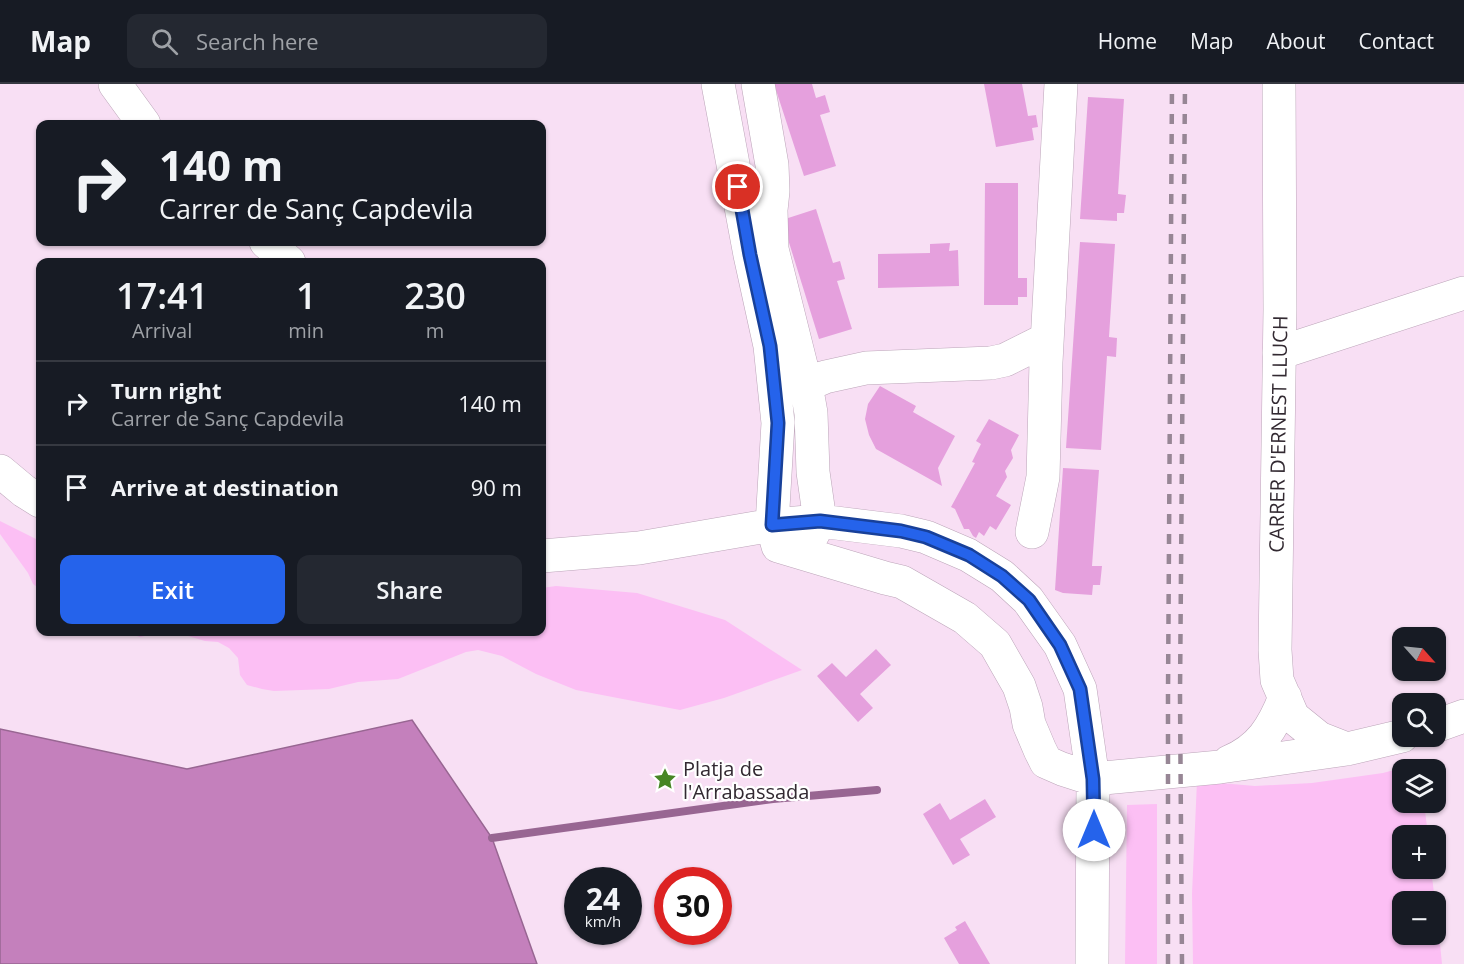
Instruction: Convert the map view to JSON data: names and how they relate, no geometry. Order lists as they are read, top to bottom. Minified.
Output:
{"streets":{"street":["CARRER D'ERNEST LLUCH"]},"places":{"place":["Platja de l'Arrabassada"]},"north":"bottom right","page":{"header":"Map","search":"Search here","nav":["Home","Map","About","Contact"],"turn":["140 m","Carrer de Sanç Capdevila"],"eta":["17:41","Arrival","1","min","230","m"],"list":[{"name":"Turn right","note":"Carrer de Sanç Capdevila","value":"140 m"},{"name":"Arrive at destination","value":"90 m"}],"buttons":["Exit","Share"],"map_buttons":["+","−"],"speed":"24 km/h","limit":"30"}}
